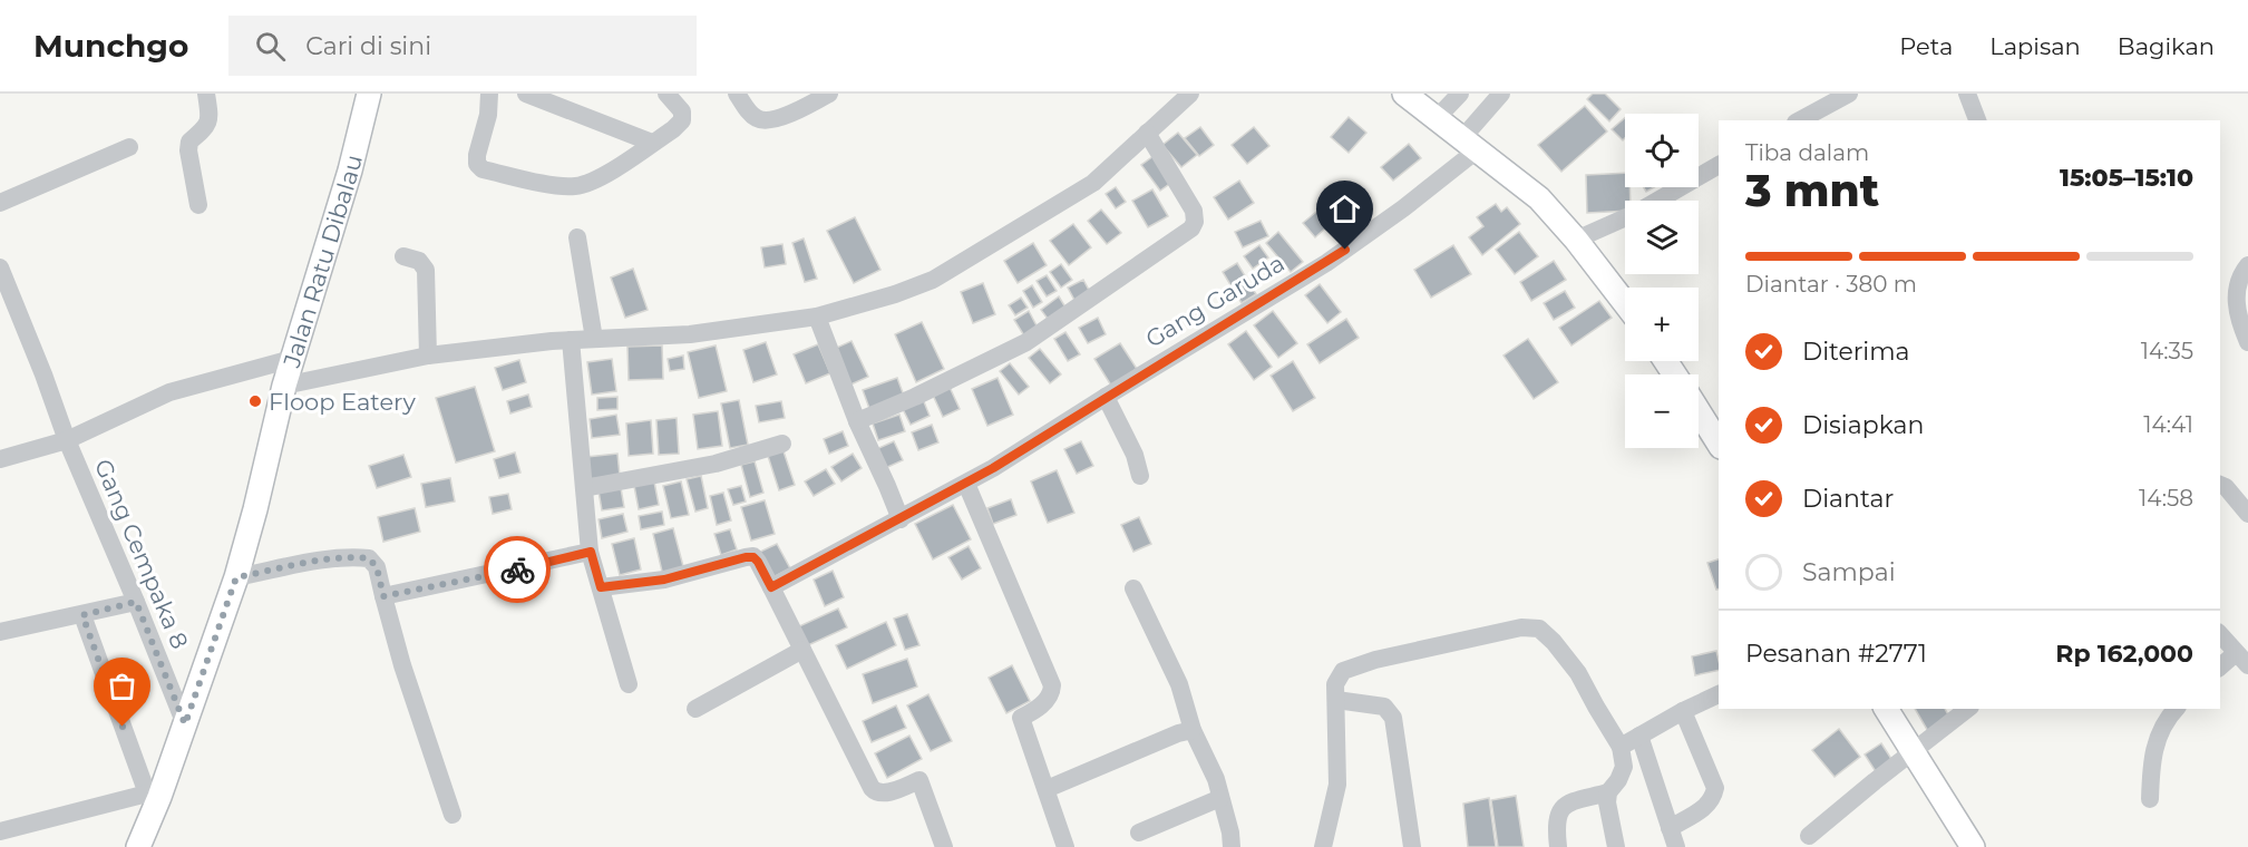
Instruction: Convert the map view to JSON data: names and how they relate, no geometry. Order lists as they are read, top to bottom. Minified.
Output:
{"streets":{"main road":["Jalan Ratu Dibalau"],"street":["Gang Garuda","Gang Cempaka 8"]},"crossings":[["Jalan Ratu Dibalau","Gang Cempaka 8"]],"places":["Floop Eatery"],"page":{"header":"Munchgo","search":"Cari di sini","nav":["Peta","Lapisan","Bagikan"],"map_buttons":["+","−"],"heading":["3 mnt","Tiba dalam","15:05–15:10"],"panel":["Pesanan #2771","Rp 162,000"],"bar":"Diantar · 380 m","list":[["Diterima","14:35"],["Disiapkan","14:41"],["Diantar","14:58"],"Sampai"]}}
